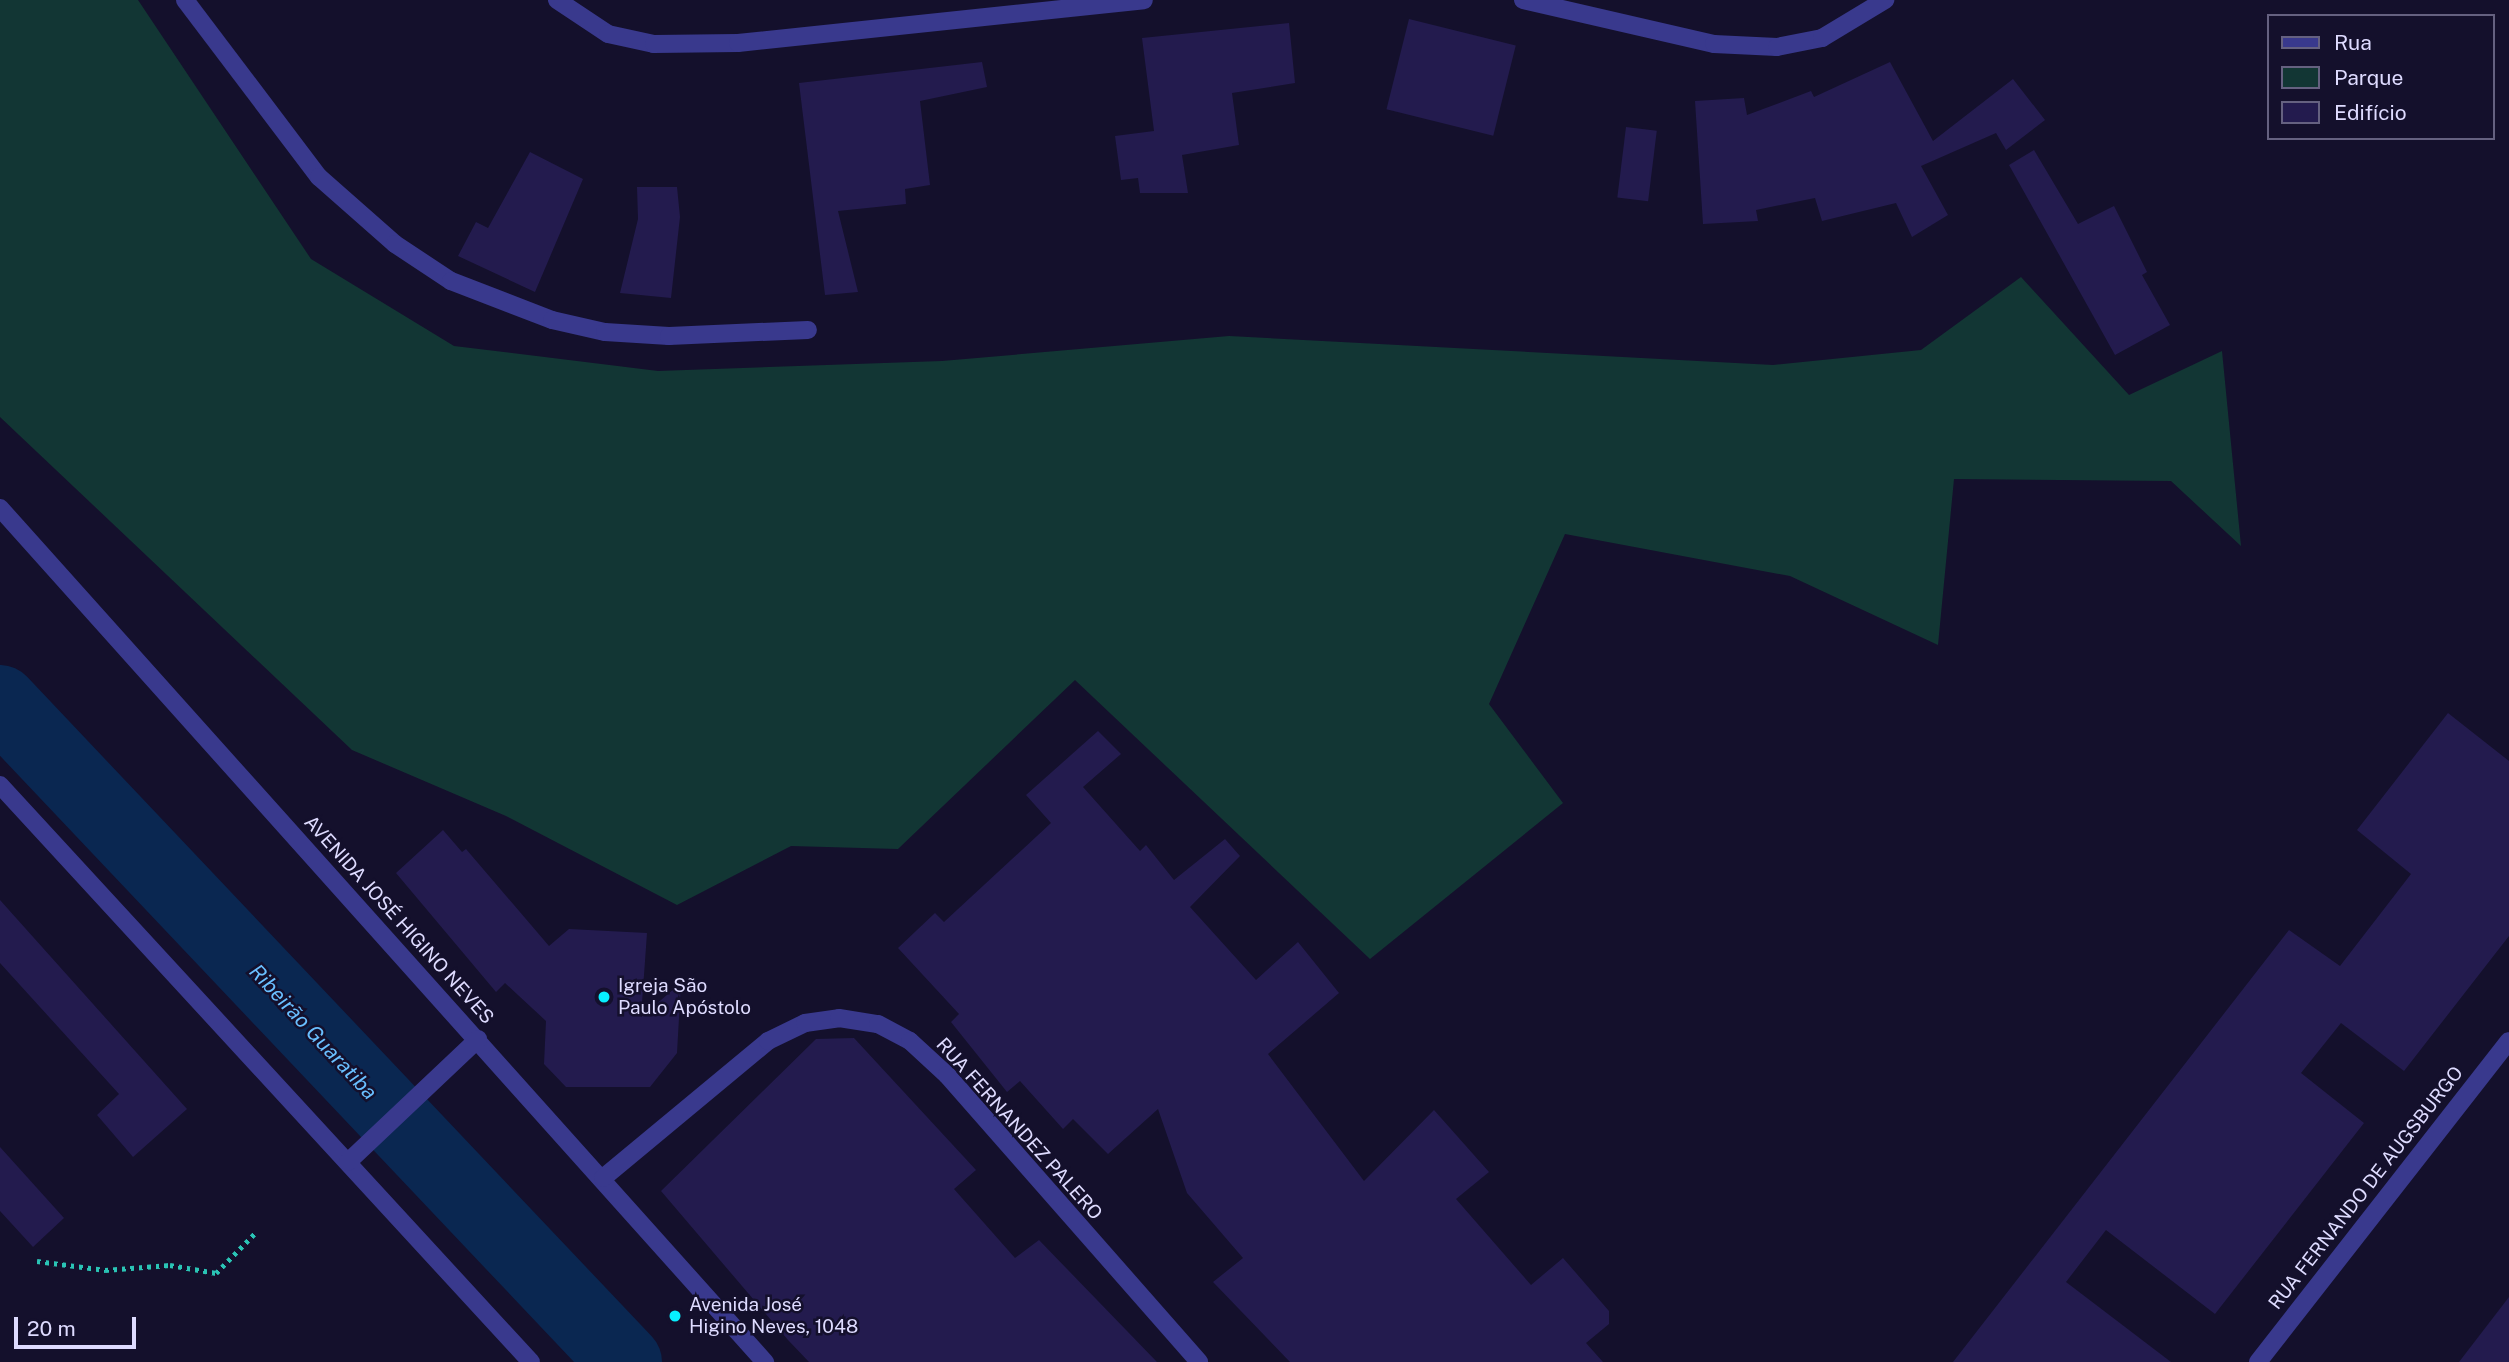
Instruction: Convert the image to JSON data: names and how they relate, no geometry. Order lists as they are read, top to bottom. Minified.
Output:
{"streets":{"street":["AVENIDA JOSÉ HIGINO NEVES","RUA FERNANDEZ PALERO","RUA FERNANDO DE AUGSBURGO"]},"crossings":[["AVENIDA JOSÉ HIGINO NEVES","RUA FERNANDEZ PALERO"]],"water":["Ribeirão Guaratiba"],"places":["Igreja São Paulo Apóstolo","Avenida José Higino Neves, 1048"],"legend":["Rua","Parque","Edifício"],"scale_bar":"20 m"}
